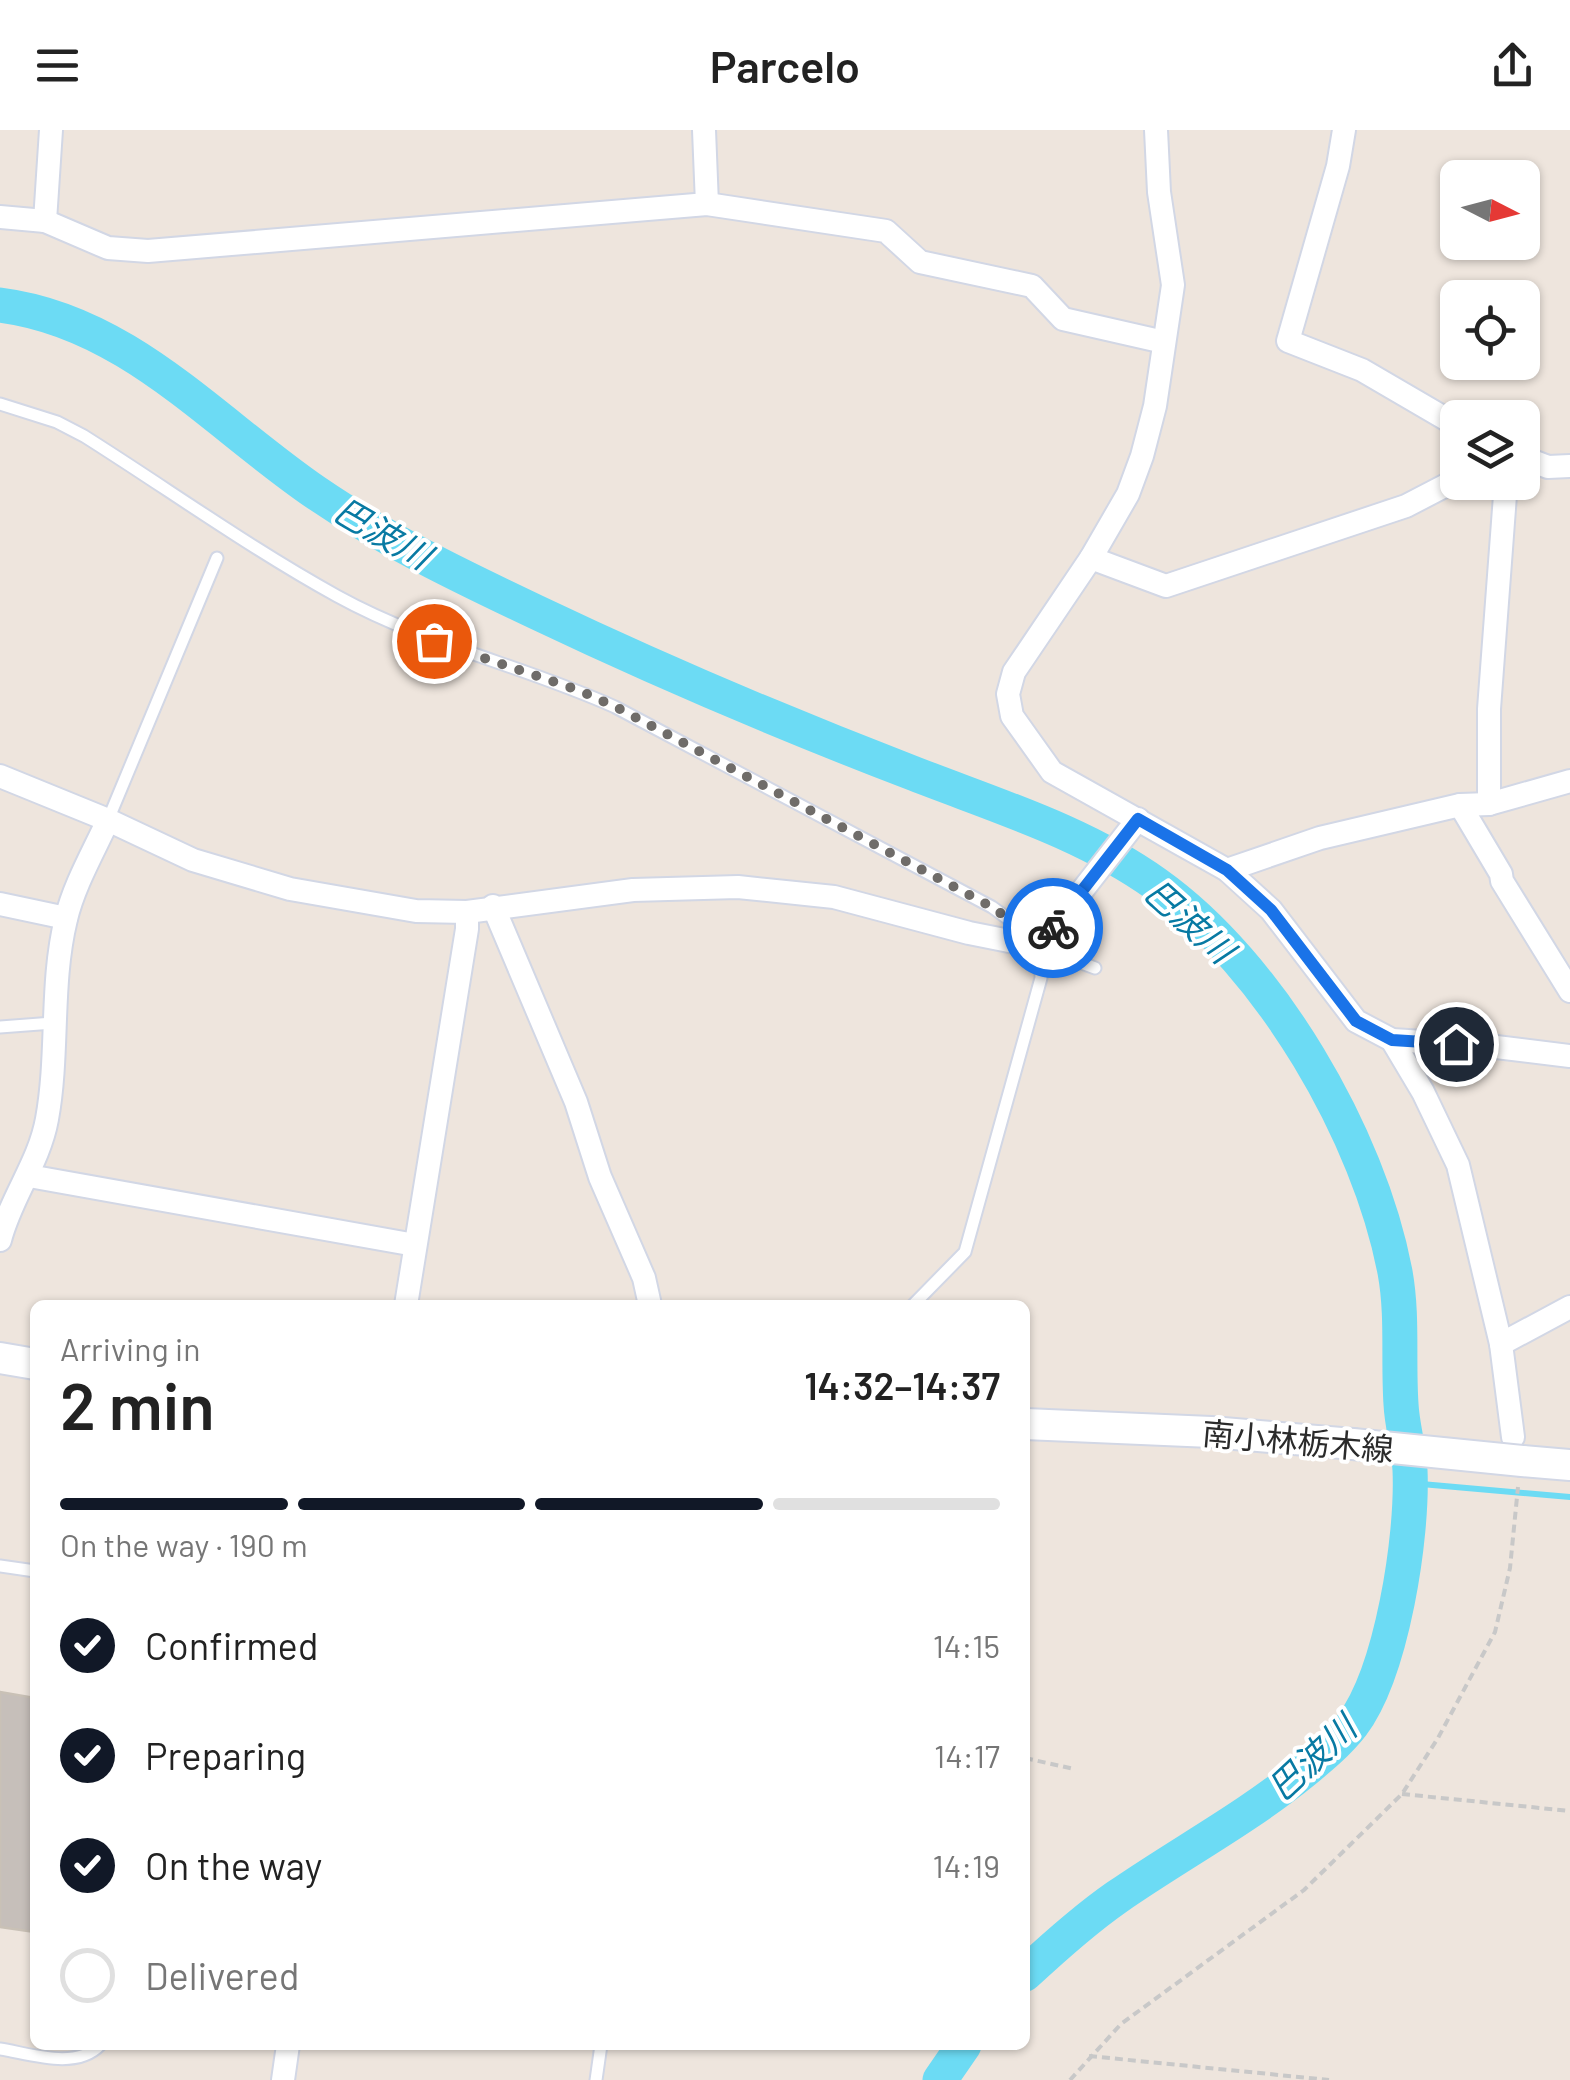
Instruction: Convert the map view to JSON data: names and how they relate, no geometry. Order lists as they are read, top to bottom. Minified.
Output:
{"streets":{"main road":["南小林栃木線"]},"water":["巴波川"],"north":"right","page":{"header":"Parcelo","heading":["2 min","Arriving in","14:32–14:37"],"bar":"On the way · 190 m","list":[["Confirmed","14:15"],["Preparing","14:17"],["On the way","14:19"],"Delivered"]}}
